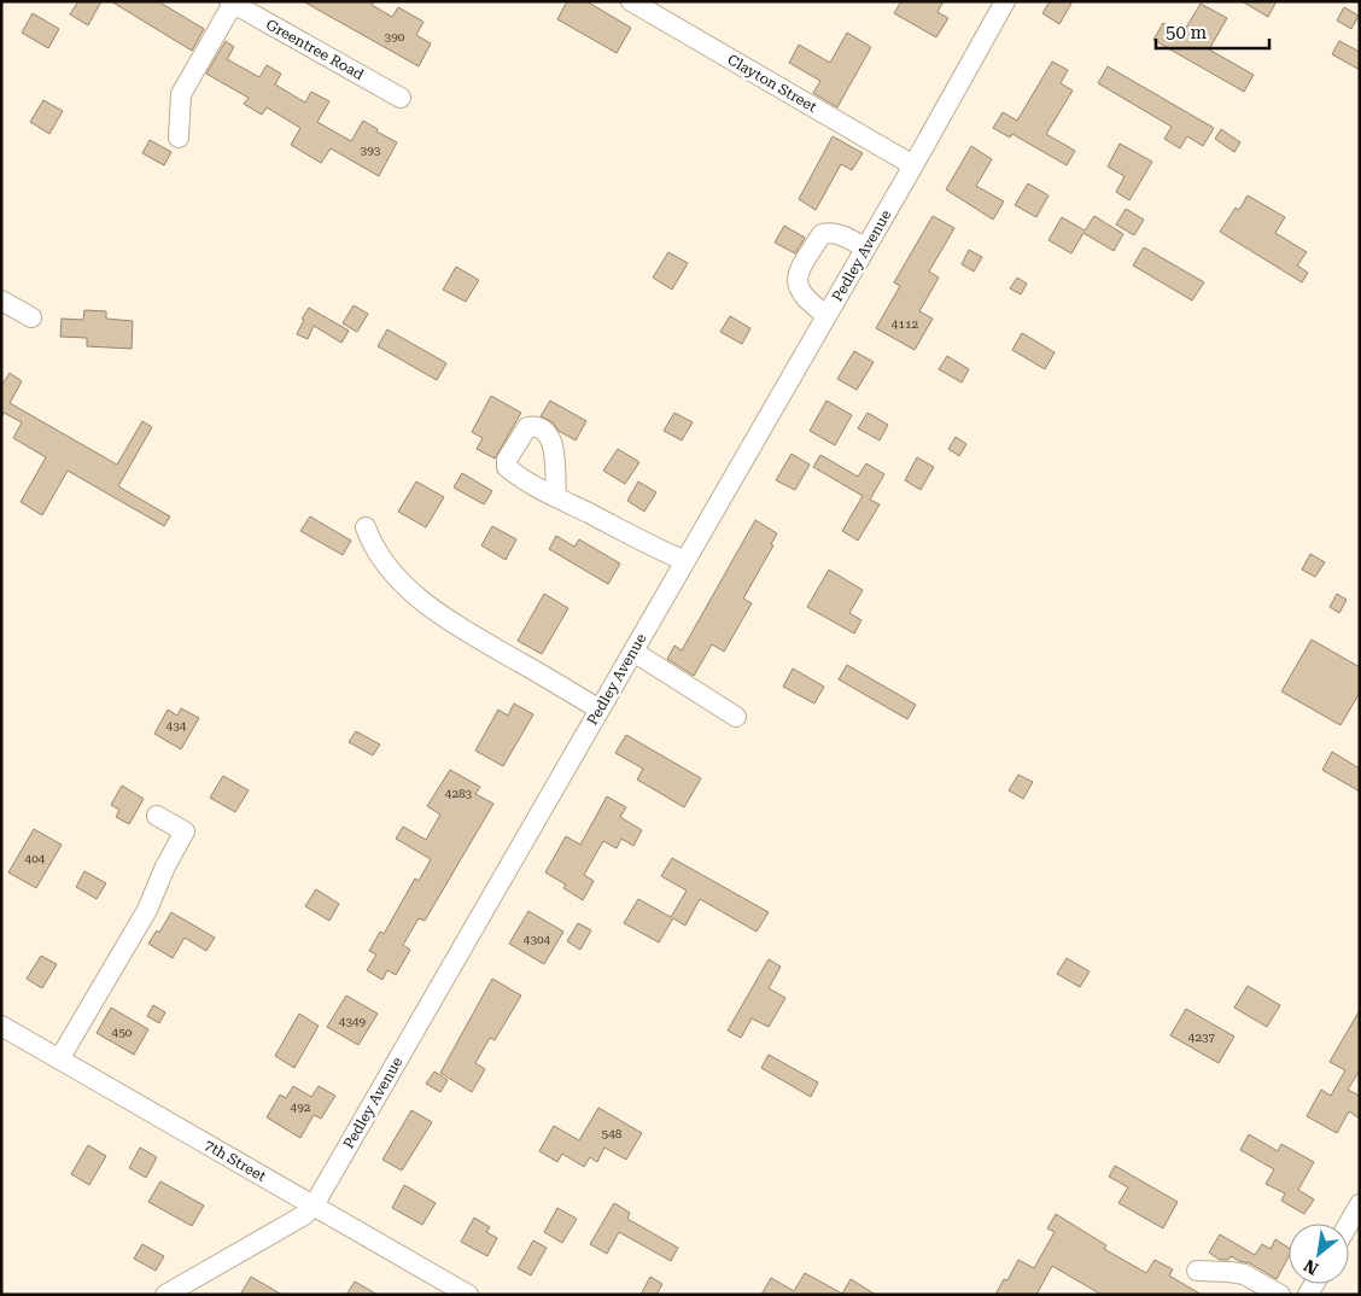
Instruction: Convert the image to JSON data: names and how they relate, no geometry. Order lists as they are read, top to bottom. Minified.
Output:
{"streets":{"street":["Greentree Road","Clayton Street","Pedley Avenue","7th Street"]},"crossings":[["Clayton Street","Pedley Avenue"],["Pedley Avenue","7th Street"]],"house_numbers":["390","393","4112","434","4283","404","4304","4349","450","4237","492","548"],"scale_bar":"50 m","north":"bottom left"}
